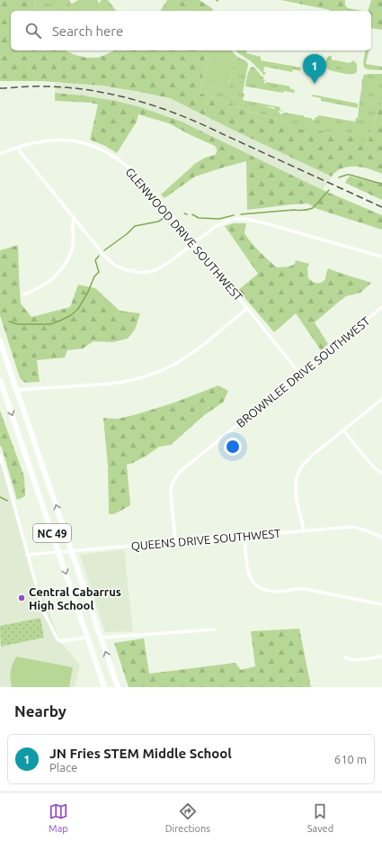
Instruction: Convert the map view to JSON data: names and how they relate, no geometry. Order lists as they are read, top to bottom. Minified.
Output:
{"streets":{"highway":["NC 49"],"street":["GLENWOOD DRIVE SOUTHWEST","BROWNLEE DRIVE SOUTHWEST","QUEENS DRIVE SOUTHWEST"]},"crossings":[["GLENWOOD DRIVE SOUTHWEST","BROWNLEE DRIVE SOUTHWEST"],["BROWNLEE DRIVE SOUTHWEST","QUEENS DRIVE SOUTHWEST"],["NC 49","QUEENS DRIVE SOUTHWEST"]],"places":["Central Cabarrus High School"],"page":{"search":"Search here","pins":"1","heading":"Nearby","list":[{"mark":"1","name":"JN Fries STEM Middle School","note":"Place","value":"610 m"}],"nav":["Map","Directions","Saved"]}}
